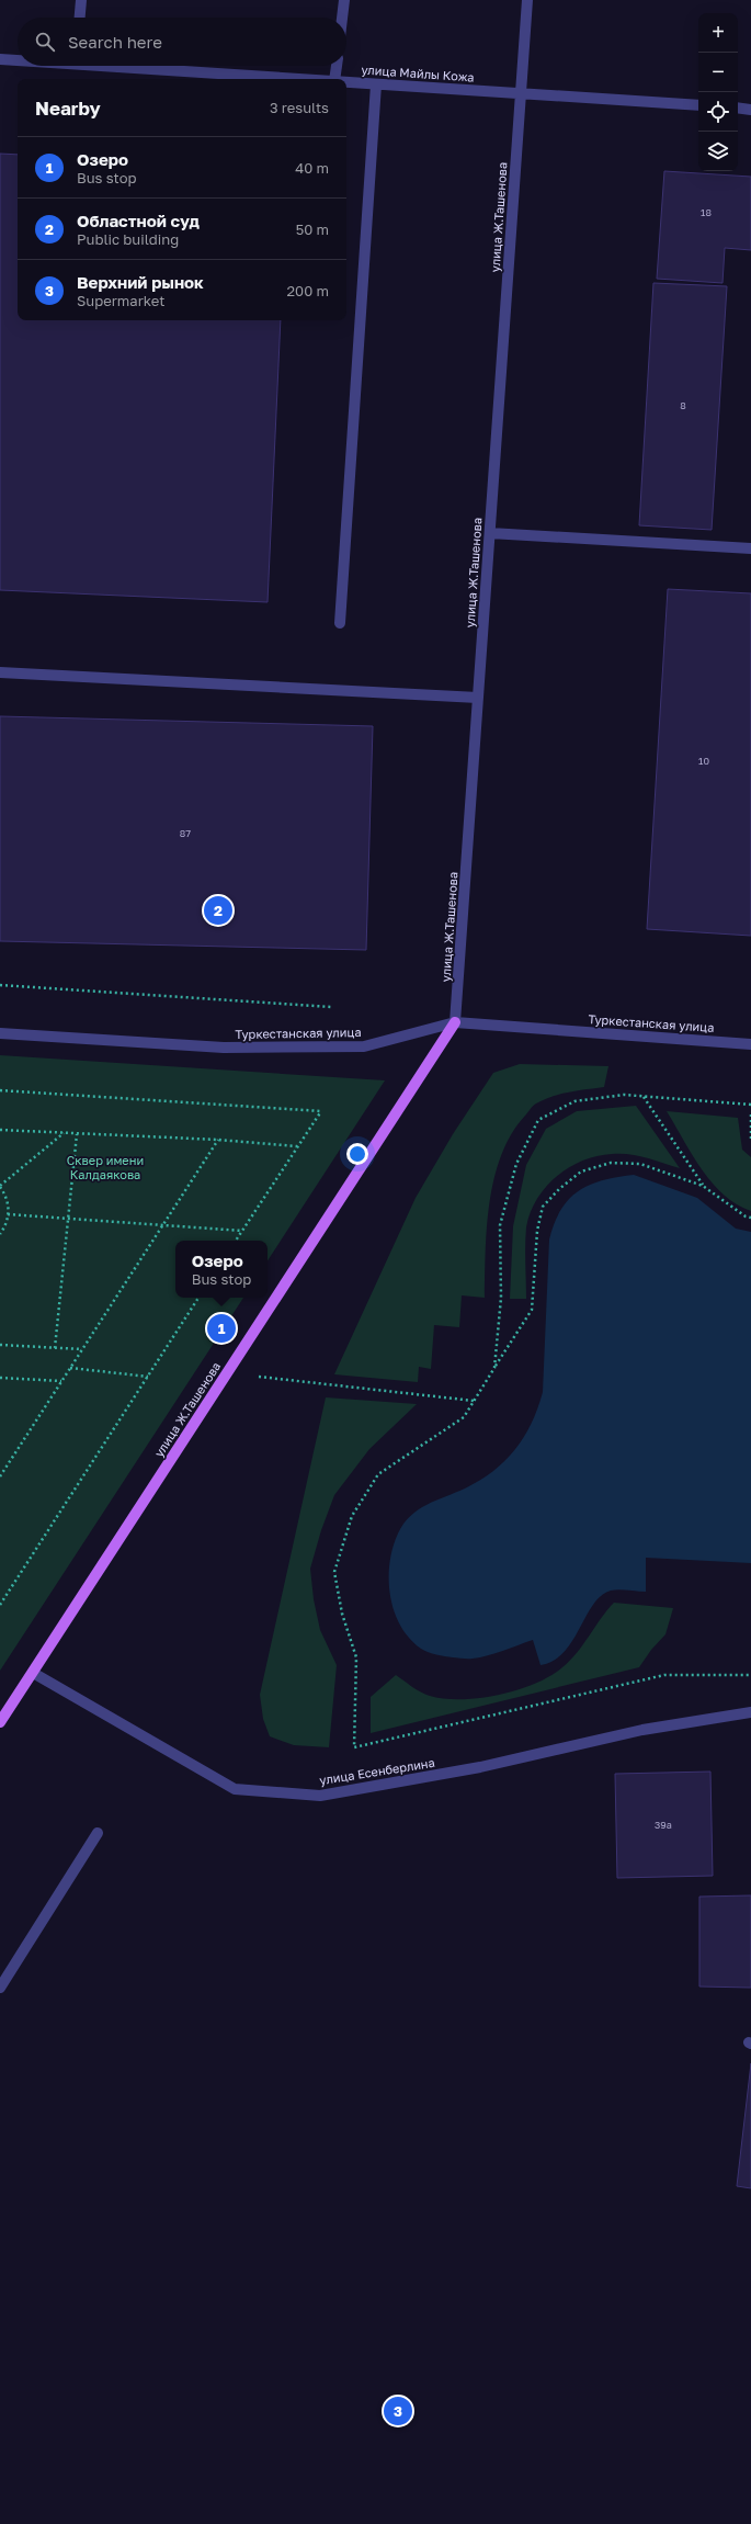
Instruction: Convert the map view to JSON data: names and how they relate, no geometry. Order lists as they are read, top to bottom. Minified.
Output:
{"streets":{"main road":["улица Ж.Ташенова"],"street":["улица Майлы Кожа","Туркестанская улица","улица Есенберлина"]},"crossings":[["улица Майлы Кожа","улица Ж.Ташенова"],["улица Ж.Ташенова","Туркестанская улица"],["улица Ж.Ташенова","улица Есенберлина"]],"parks":["Сквер имени Калдаякова"],"house_numbers":["18","8","10","87","39а"],"page":{"map_buttons":["+","−"],"search":"Search here","heading":["Nearby","3 results"],"list":[{"mark":"1","name":"Озеро","note":"Bus stop","value":"40 m"},{"mark":"2","name":"Областной суд","note":"Public building","value":"50 m"},{"mark":"3","name":"Верхний рынок","note":"Supermarket","value":"200 m"}],"pins":["2","1","3"],"popup":["Озеро","Bus stop"]}}
